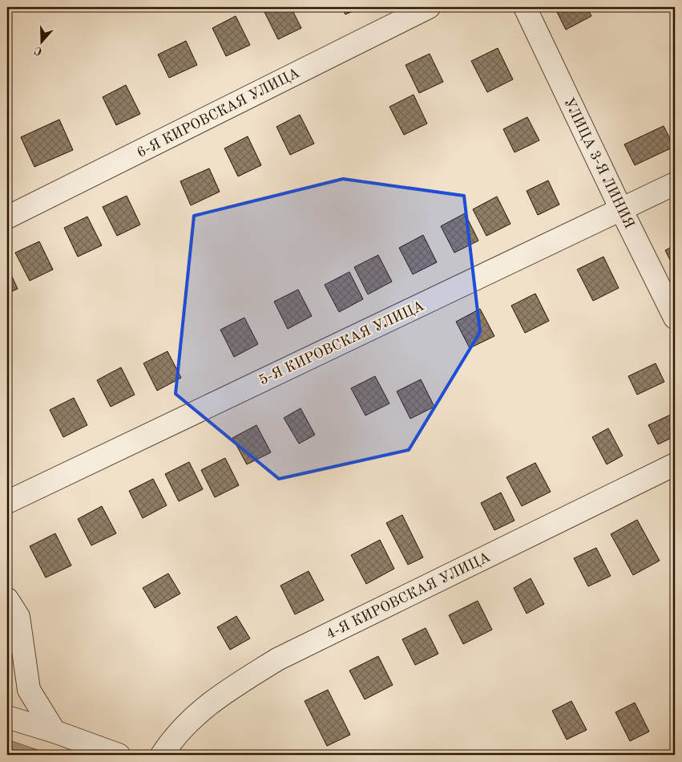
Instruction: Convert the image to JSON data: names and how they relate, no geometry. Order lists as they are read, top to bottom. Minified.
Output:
{"streets":{"street":["6-Я КИРОВСКАЯ УЛИЦА","УЛИЦА 3-Я ЛИНИЯ","5-Я КИРОВСКАЯ УЛИЦА","4-Я КИРОВСКАЯ УЛИЦА"]},"crossings":[["УЛИЦА 3-Я ЛИНИЯ","5-Я КИРОВСКАЯ УЛИЦА"]],"north":"bottom"}
